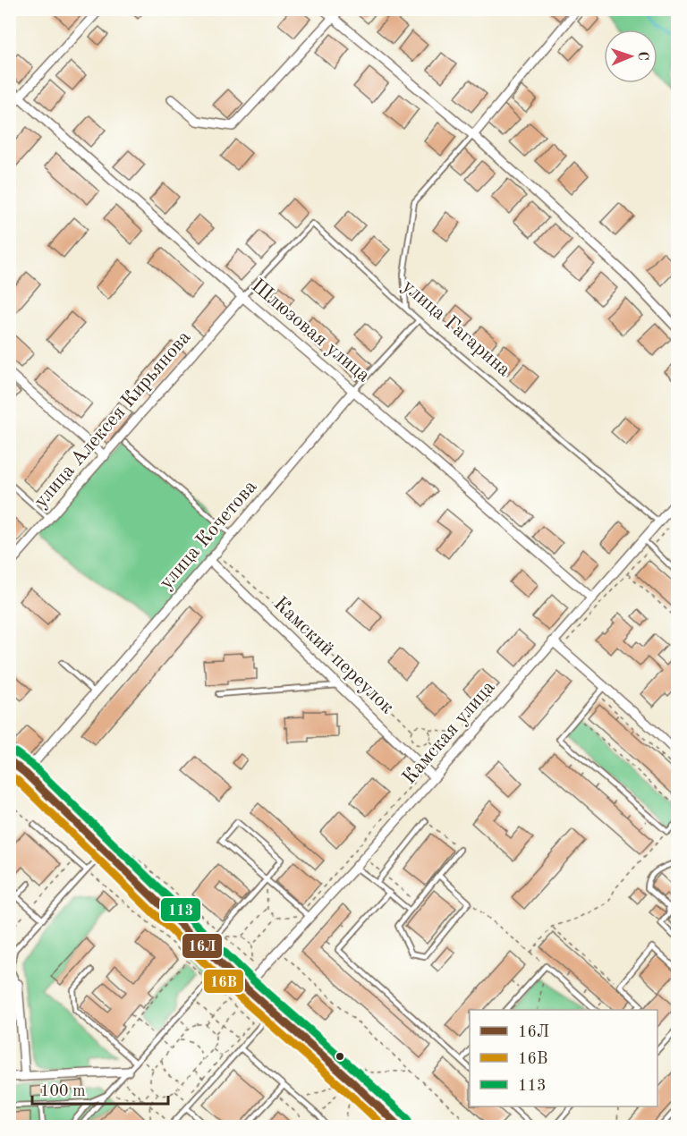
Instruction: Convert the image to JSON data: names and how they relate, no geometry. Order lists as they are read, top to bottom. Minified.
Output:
{"streets":{"street":["Шлюзовая улица","улица Алексея Кирьянова","улица Кочетова","Камский переулок","Камская улица"],"lane":["улица Гагарина"]},"crossings":[["улица Гагарина","Шлюзовая улица"],["улица Гагарина","улица Алексея Кирьянова"],["улица Гагарина","улица Кочетова"],["улица Гагарина","Камская улица"],["Шлюзовая улица","улица Алексея Кирьянова"],["Шлюзовая улица","улица Кочетова"],["Шлюзовая улица","Камская улица"],["улица Кочетова","Камский переулок"],["Камский переулок","Камская улица"]],"lines":["transit line 113","transit line 16Л","transit line 16В"],"legend":["16Л","16В","113"],"scale_bar":"100 m","north":"right"}
